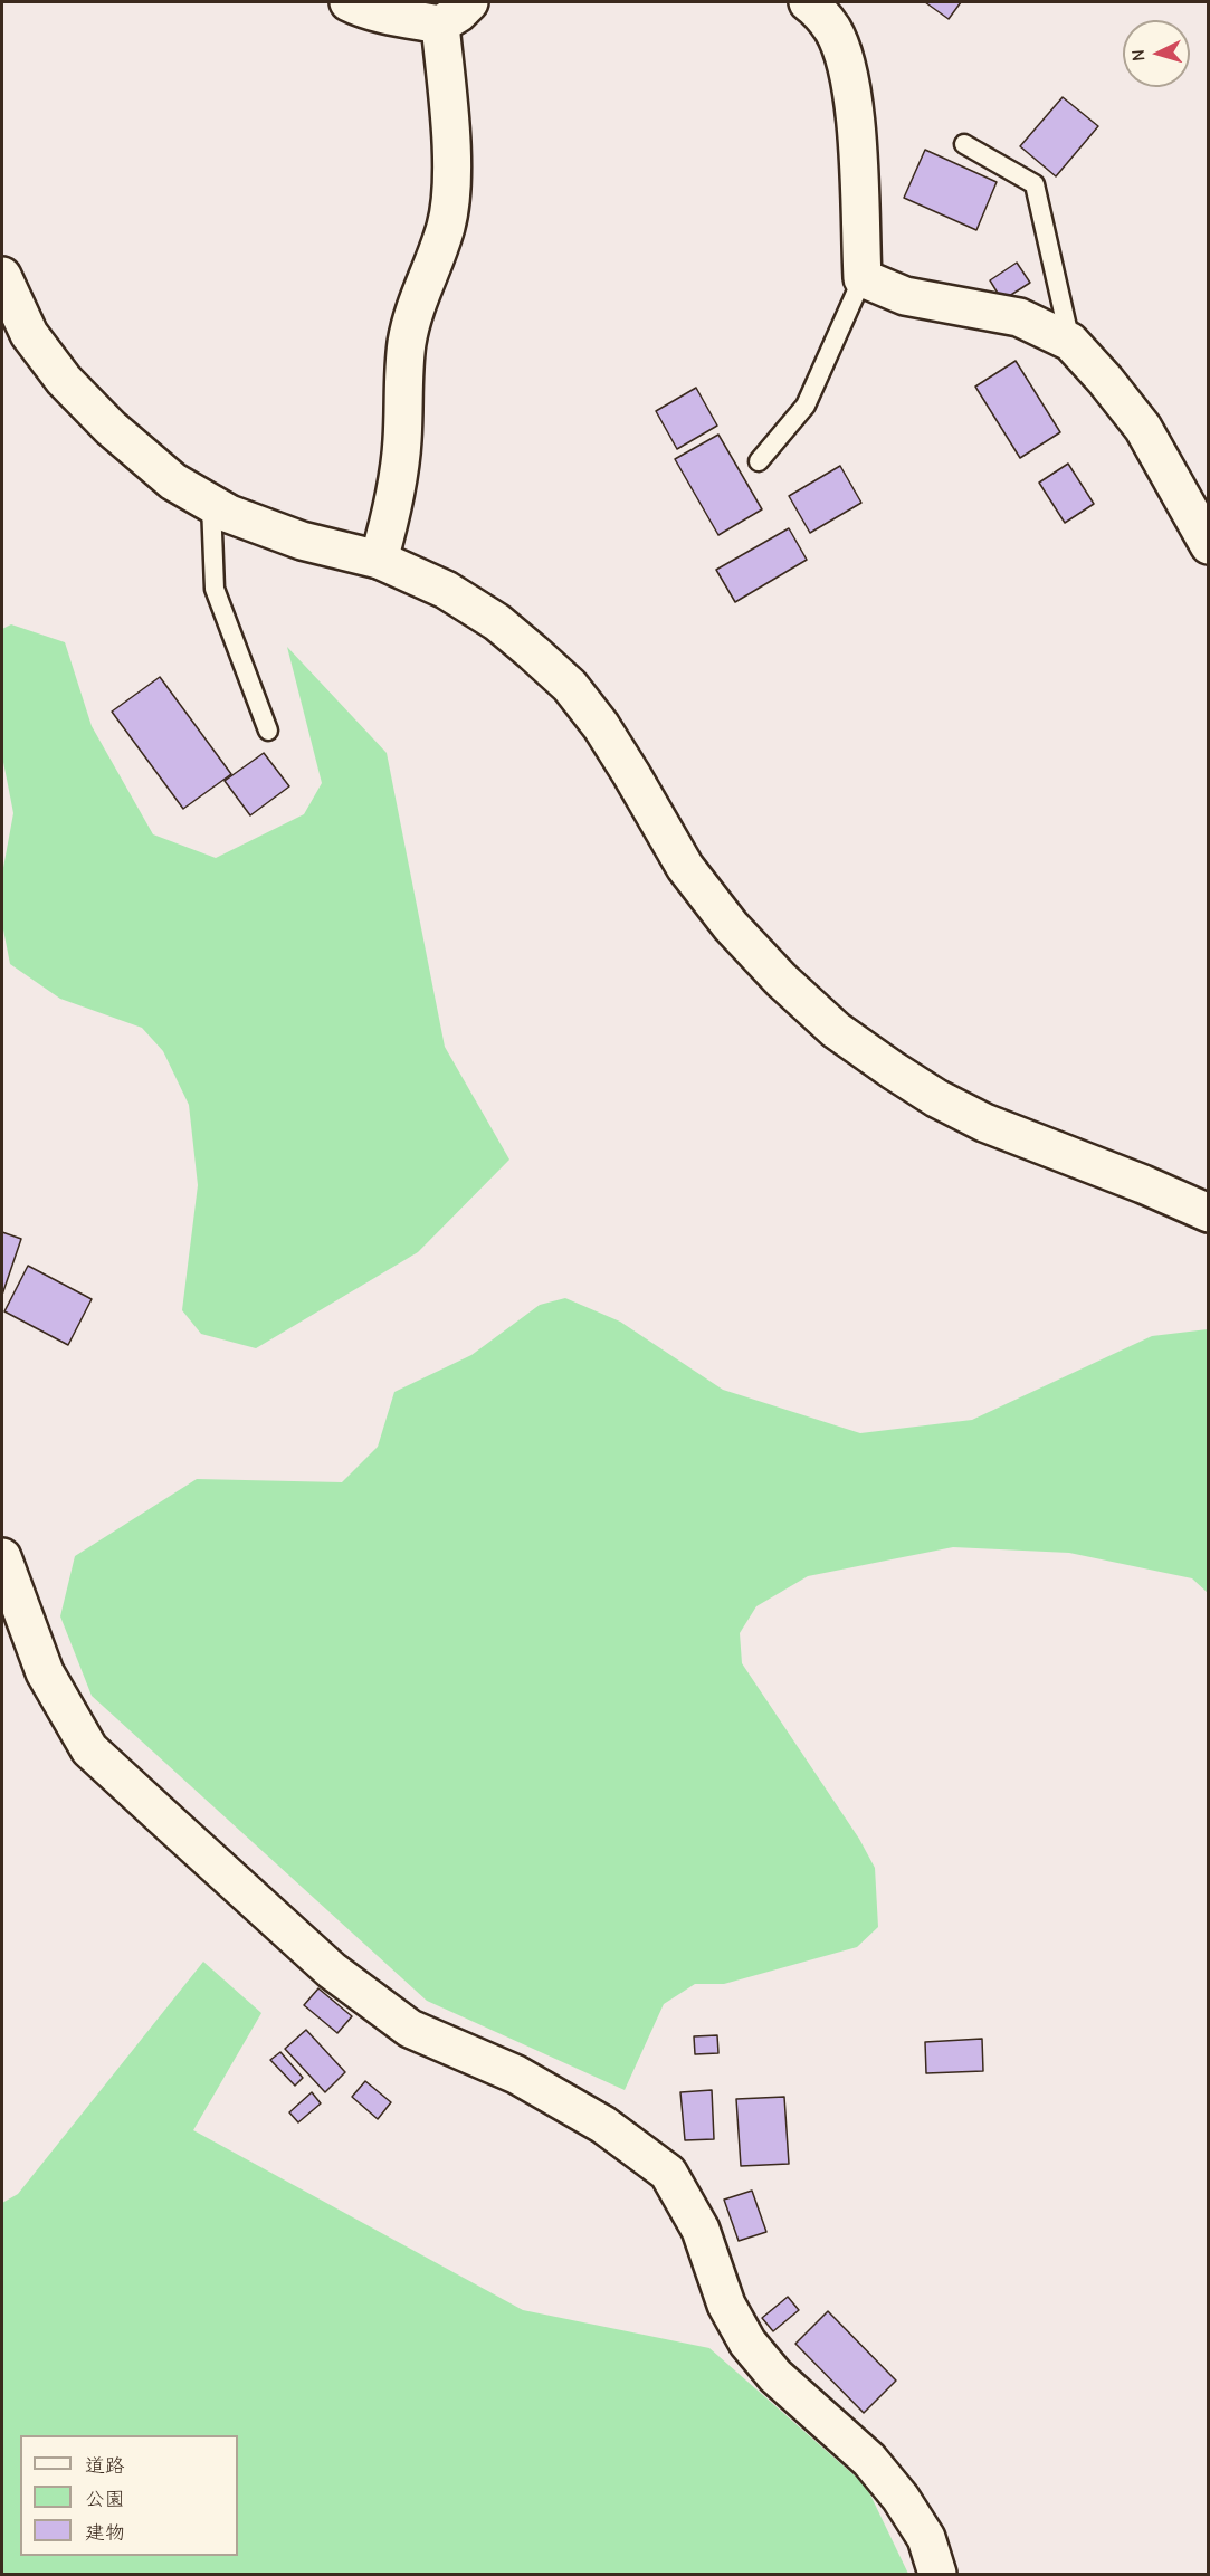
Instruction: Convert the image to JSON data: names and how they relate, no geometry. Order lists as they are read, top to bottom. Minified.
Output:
{"legend":["道路","公園","建物"],"north":"left"}
